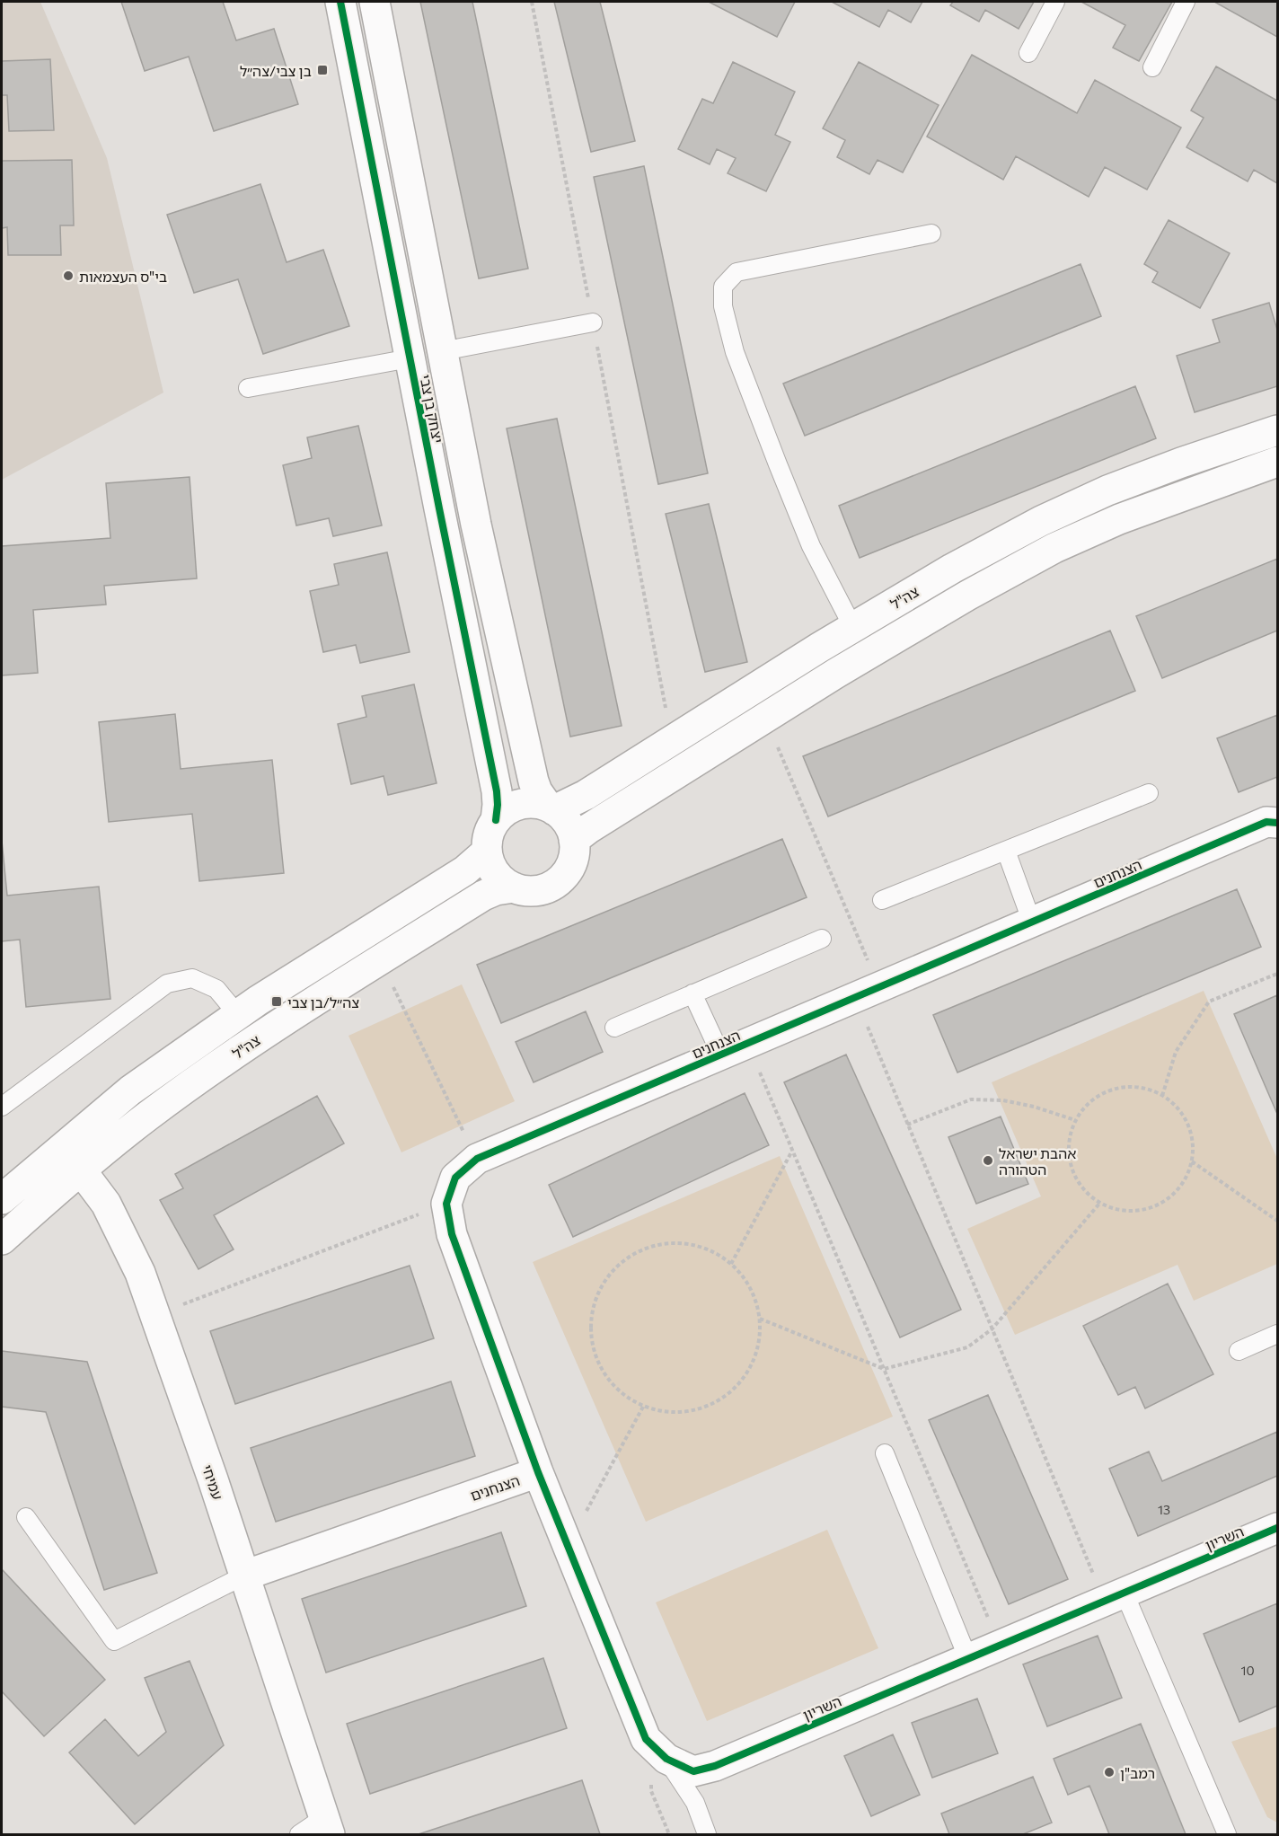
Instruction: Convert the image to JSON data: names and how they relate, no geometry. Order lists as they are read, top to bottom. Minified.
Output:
{"streets":{"street":["יצחק בן צבי","צה\"ל","הצנחנים","עמיחי","השריון"]},"crossings":[["יצחק בן צבי","צה\"ל"],["צה\"ל","עמיחי"],["הצנחנים","עמיחי"],["הצנחנים","השריון"]],"places":{"transit":["בן צבי/צה״ל","צה״ל/בן צבי"],"other":["בי\"ס העצמאות","אהבת ישראל הטהורה","רמב\"ן"]},"house_numbers":["13","10"]}
